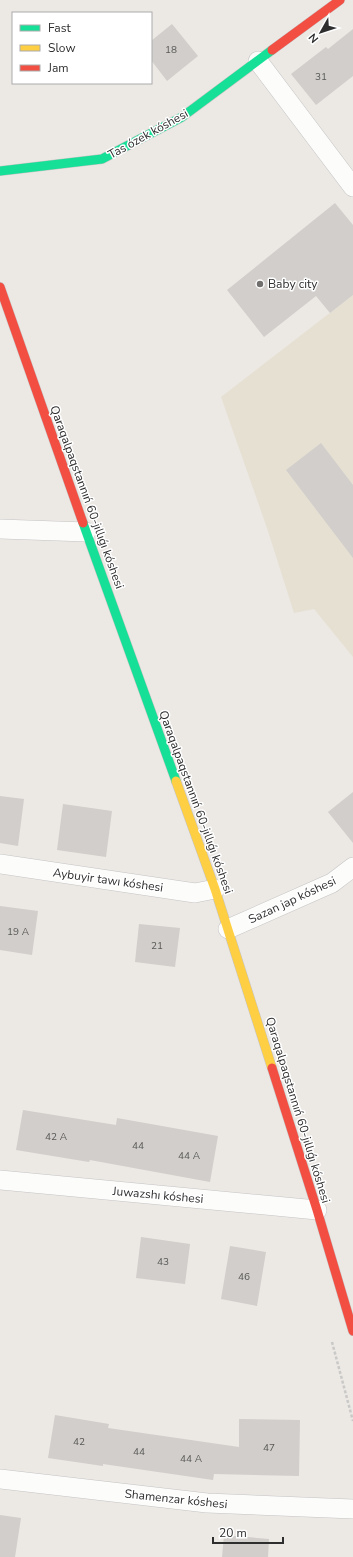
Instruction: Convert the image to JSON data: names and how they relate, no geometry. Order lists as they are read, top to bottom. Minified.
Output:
{"streets":{"street":["Tas ózek kóshesi","Qaraqalpaqstannıń 60-jıllıǵı kóshesi","Aybuyir tawı kóshesi","Sazan jap kóshesi","Juwazshı kóshesi","Shamenzar kóshesi"]},"crossings":[["Qaraqalpaqstannıń 60-jıllıǵı kóshesi","Aybuyir tawı kóshesi"],["Qaraqalpaqstannıń 60-jıllıǵı kóshesi","Sazan jap kóshesi"],["Qaraqalpaqstannıń 60-jıllıǵı kóshesi","Juwazshı kóshesi"]],"places":["Baby city"],"house_numbers":["18","31","19 А","21","42 А","44","44 А","43","46","42","47","44","44 А"],"legend":["Fast","Slow","Jam"],"scale_bar":"20 m","north":"bottom left"}
